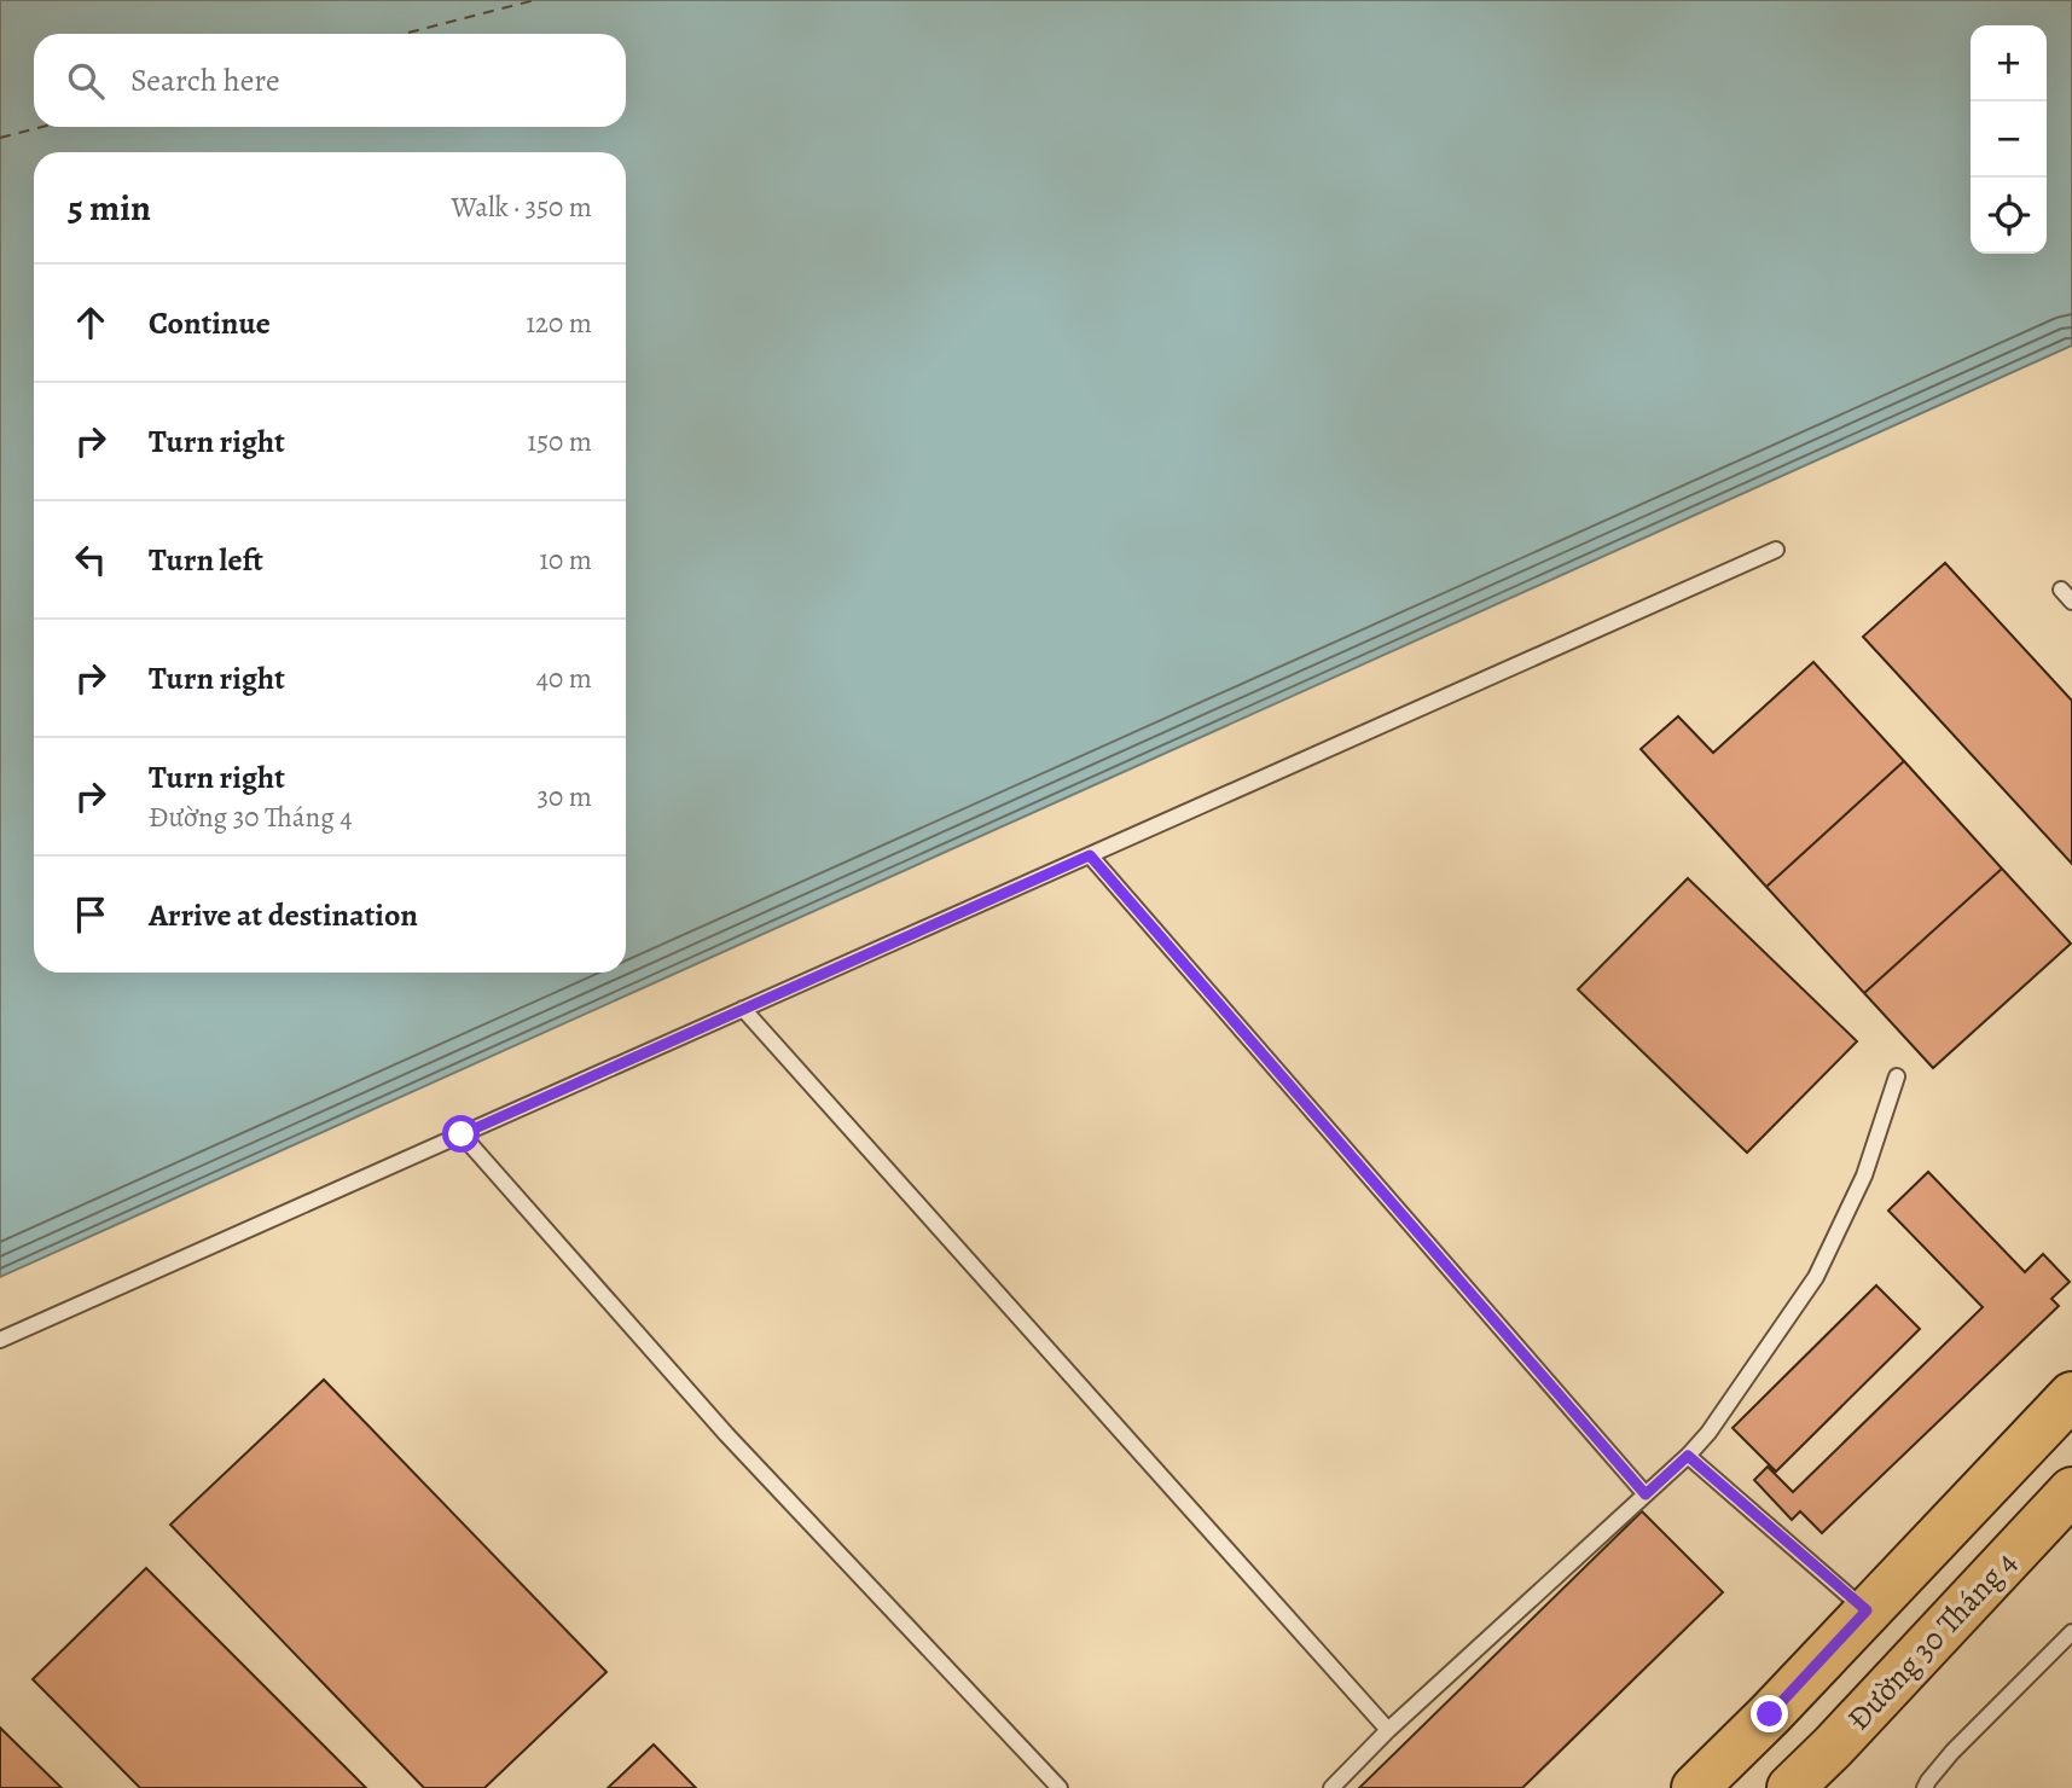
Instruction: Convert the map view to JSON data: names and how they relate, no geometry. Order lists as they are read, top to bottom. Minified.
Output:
{"streets":{"main road":["Đường 30 Tháng 4"]},"page":{"map_buttons":["+","−"],"search":"Search here","heading":["5 min","Walk · 350 m"],"list":[["Continue","120 m"],["Turn right","150 m"],["Turn left","10 m"],["Turn right","40 m"],["Turn right","Đường 30 Tháng 4","30 m"],"Arrive at destination"]}}
